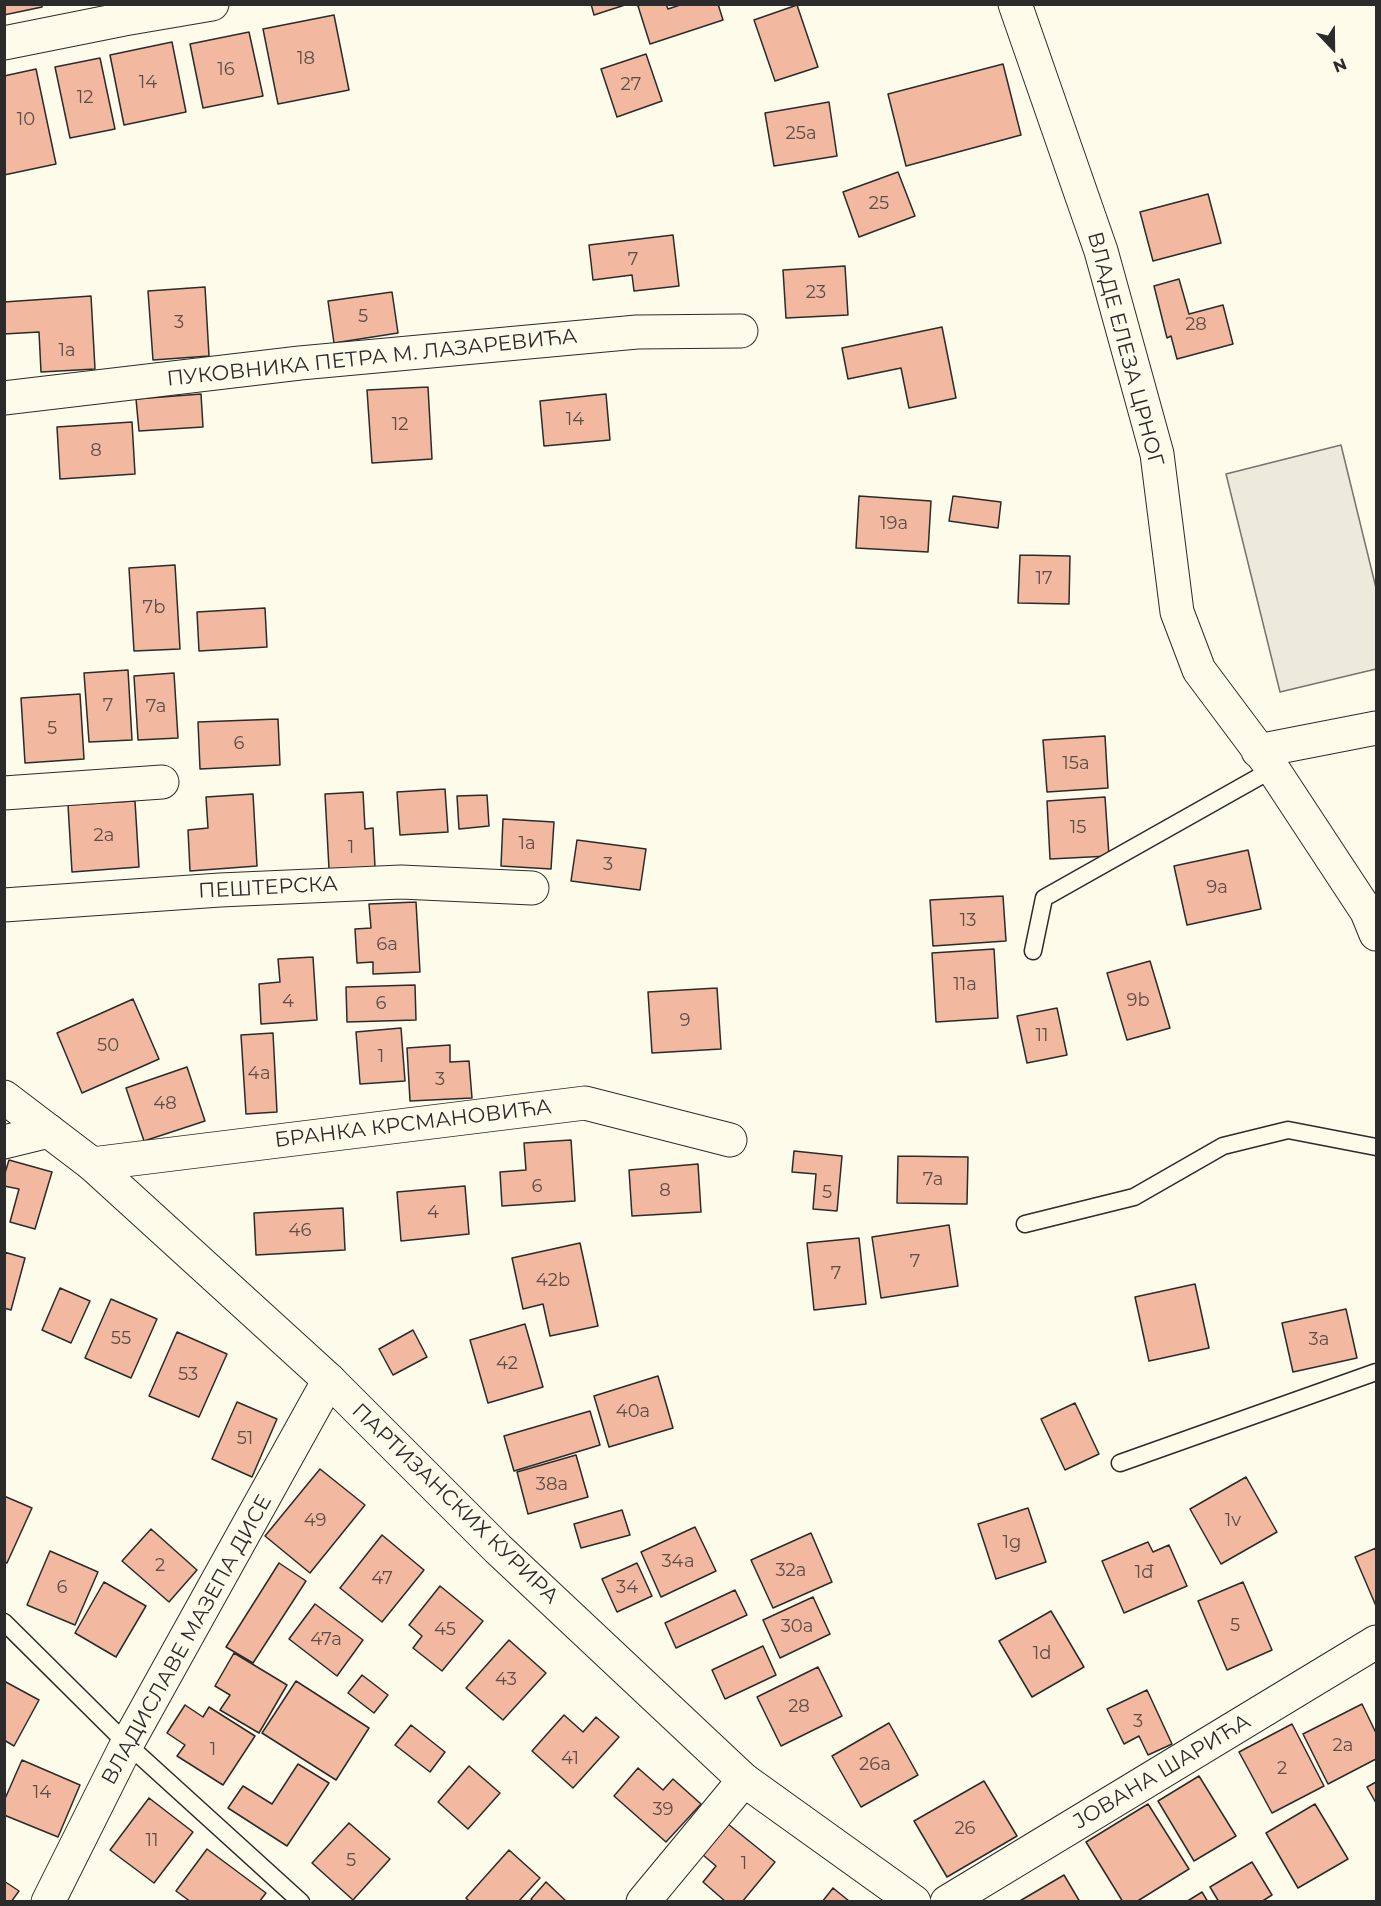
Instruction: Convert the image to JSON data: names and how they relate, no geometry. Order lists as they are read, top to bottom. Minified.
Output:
{"streets":{"street":["ВЛАДЕ ЕЛЕЗА ЦРНОГ","ПУКОВНИКА ПЕТРА М. ЛАЗАРЕВИЋА","ПЕШТЕРСКА","БРАНКА КРСМАНОВИЋА","ПАРТИЗАНСКИХ КУРИРА","ВЛАДИСЛАВЕ МАЗЕПА ДИСЕ","ЈОВАНА ШАРИЋА"]},"crossings":[["БРАНКА КРСМАНОВИЋА","ПАРТИЗАНСКИХ КУРИРА"],["ПАРТИЗАНСКИХ КУРИРА","ВЛАДИСЛАВЕ МАЗЕПА ДИСЕ"]],"house_numbers":["18","16","14","27","12","10","25a","25","7","23","5","3","28","1a","14","12","8","19a","17","7b","7","7a","5","6","15a","15","2a","1a","1","3","9a","13","6a","11a","9b","4","6","9","11","50","1","4a","3","48","7a","6","8","5","4","46","7","7","42b","55","3a","42","53","40a","51","38a","49","1v","1g","34a","2","32a","1đ","47","6","34","5","30a","45","47a","1d","43","28","3","2a","1","41","26a","2","14","39","26","11","5","1"],"north":"bottom"}
